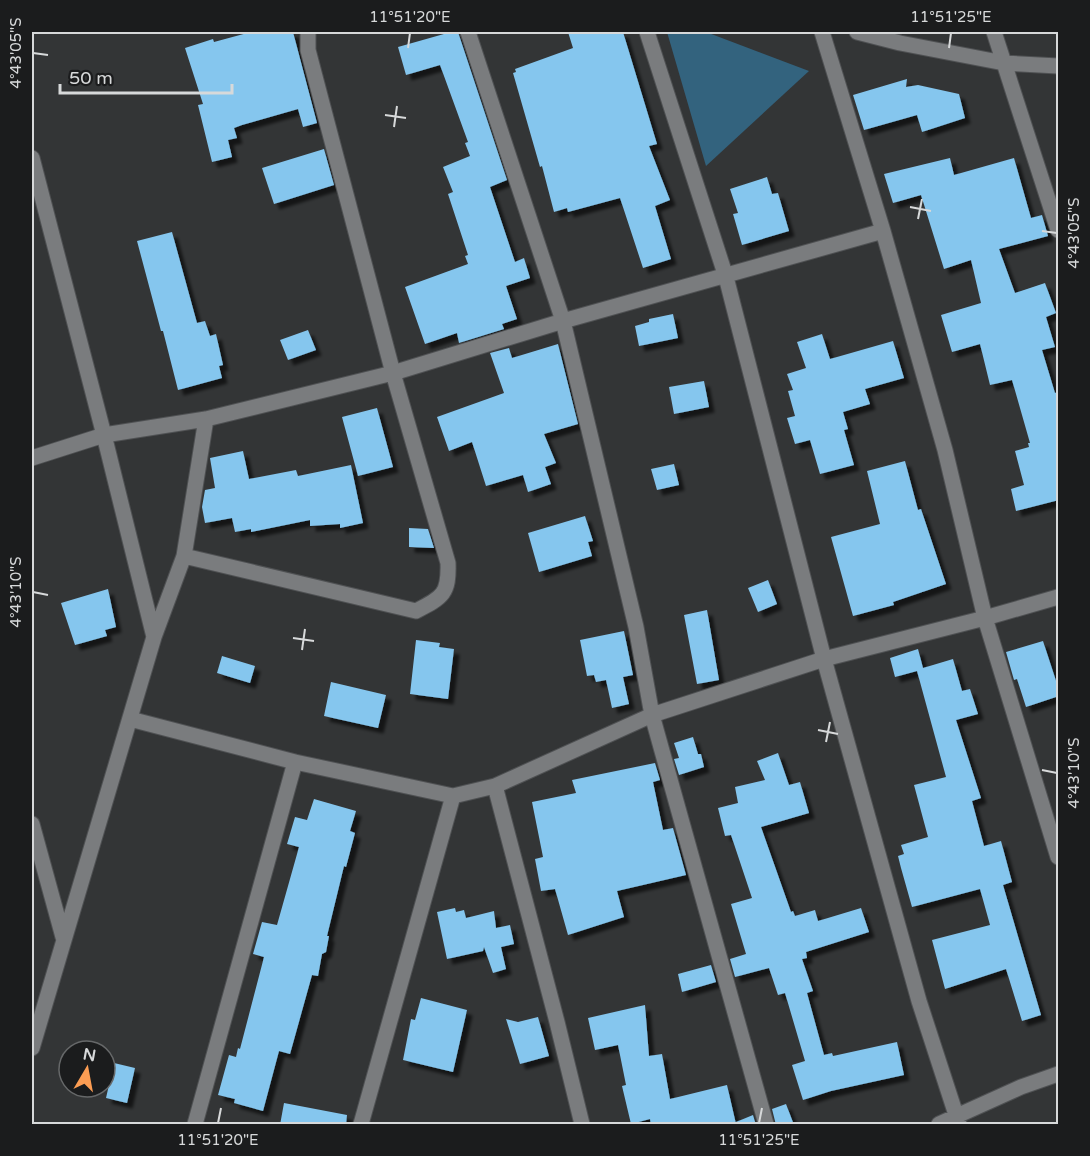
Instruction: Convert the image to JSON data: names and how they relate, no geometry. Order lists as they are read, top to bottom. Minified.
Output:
{"scale_bar":"50 m","north":"top","coordinates":["11°51'20\"E","11°51'25\"E","4°43'05\"S","4°43'10\"S"]}
